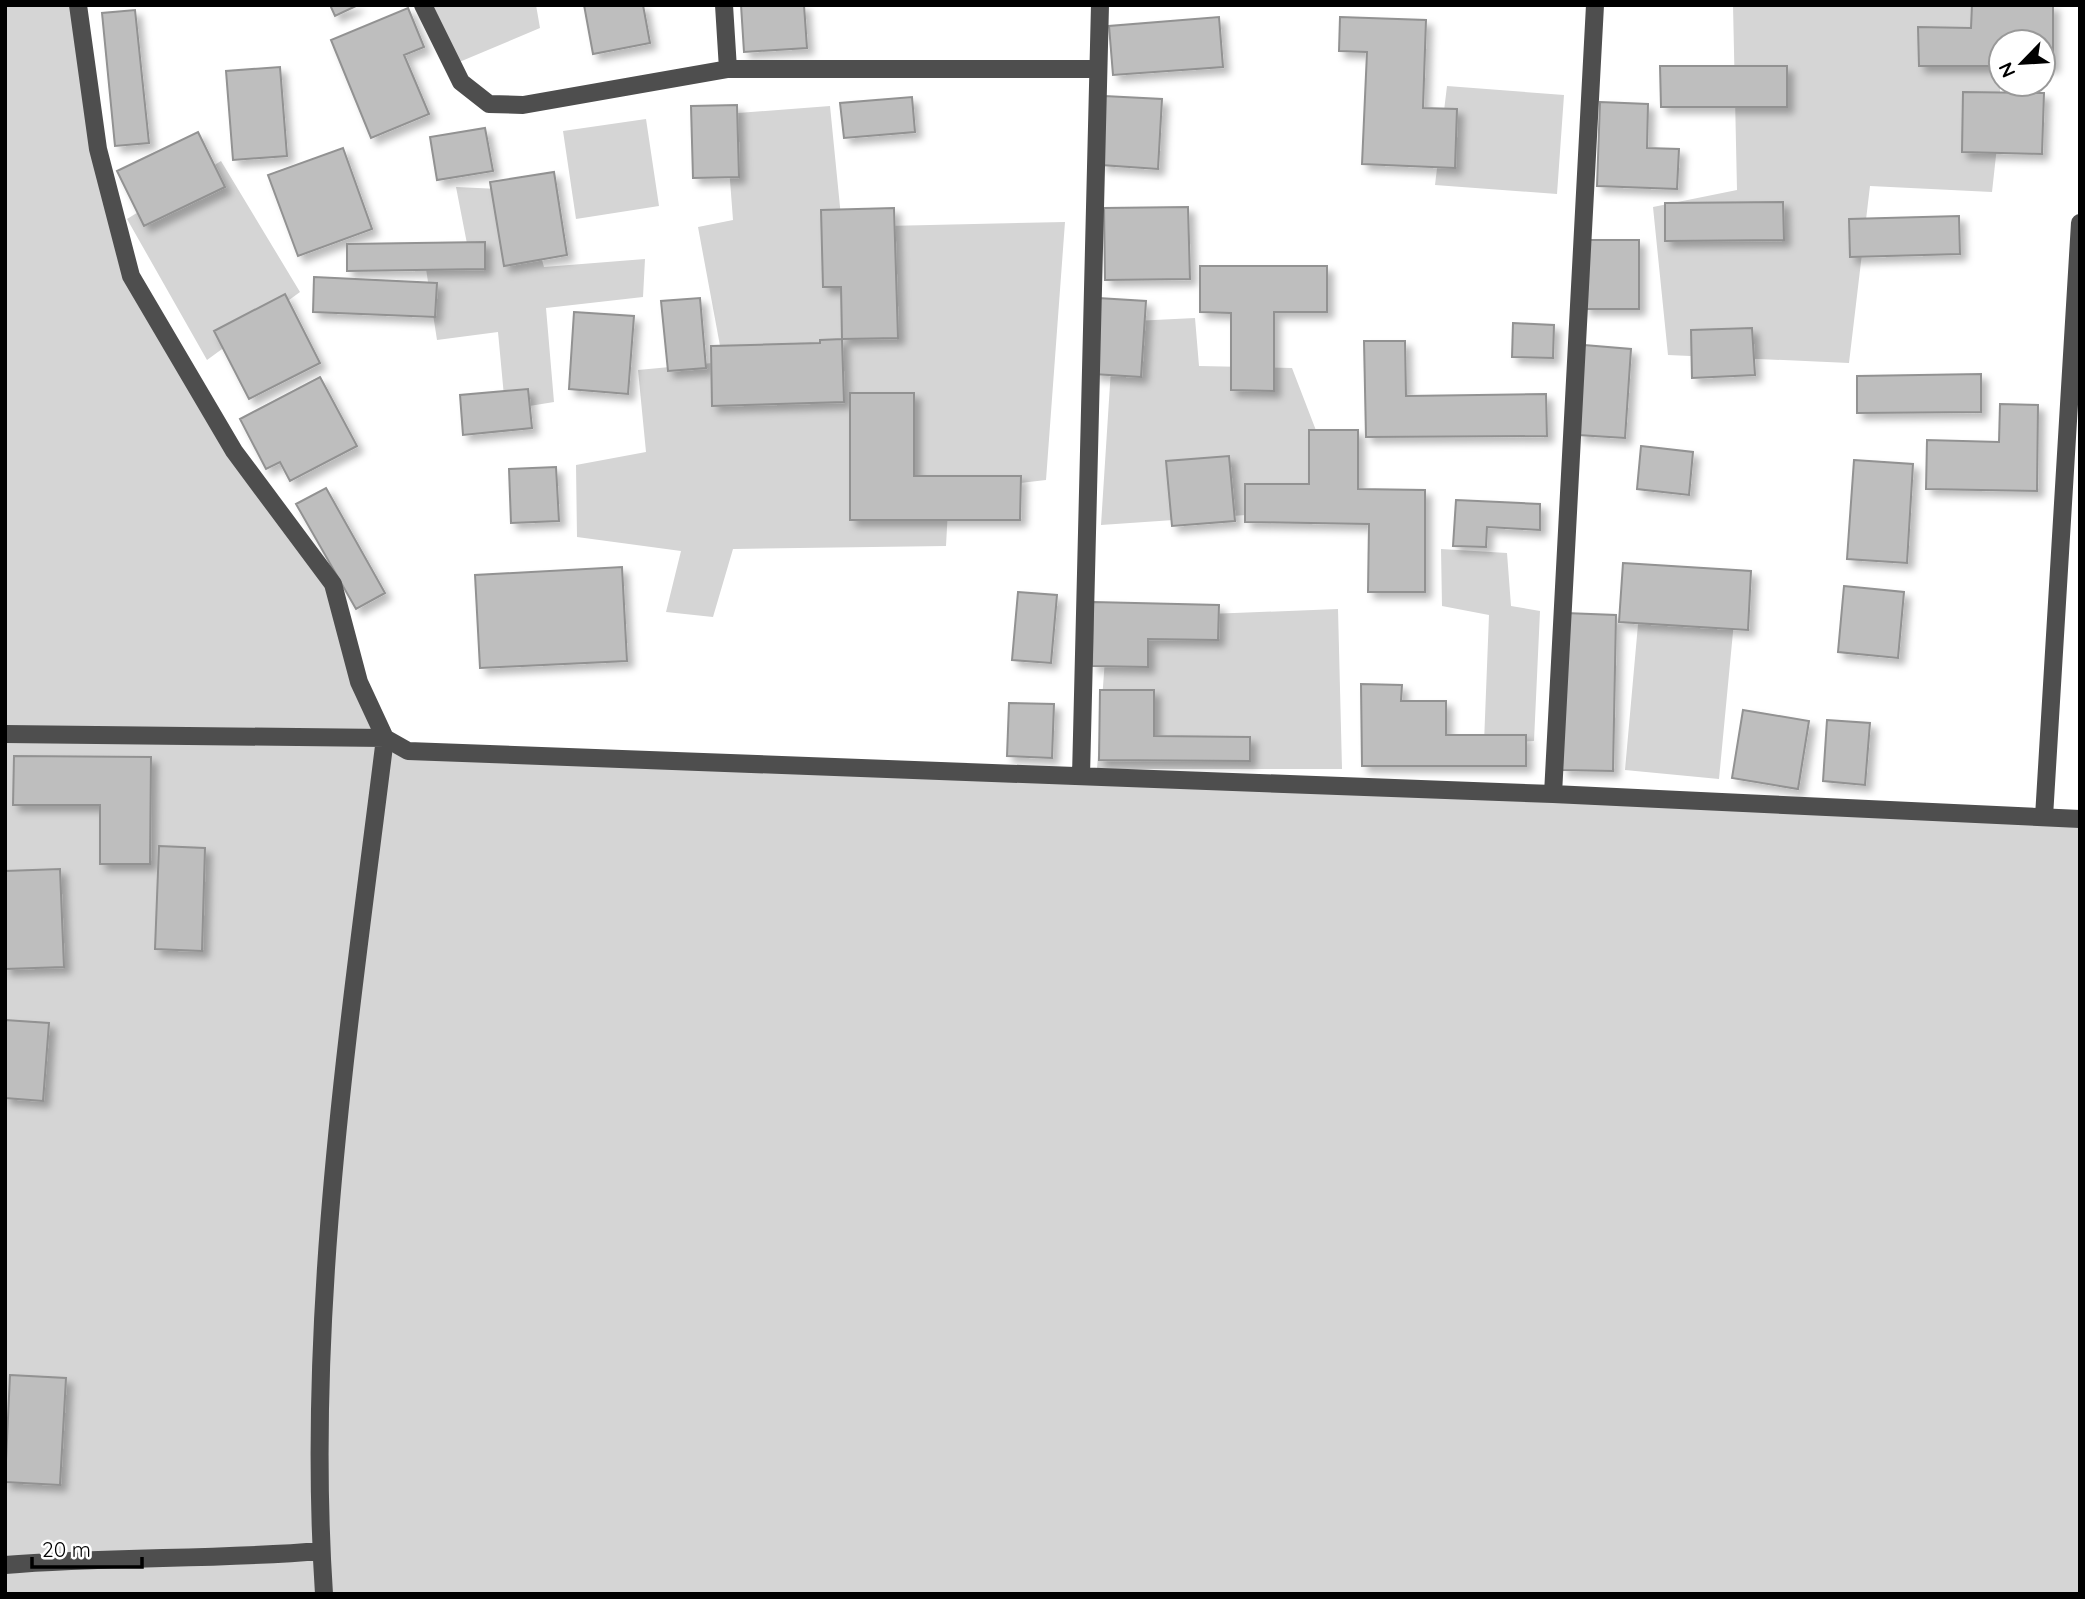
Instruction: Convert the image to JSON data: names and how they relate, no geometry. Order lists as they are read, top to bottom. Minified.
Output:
{"scale_bar":"20 m","north":"bottom left"}
